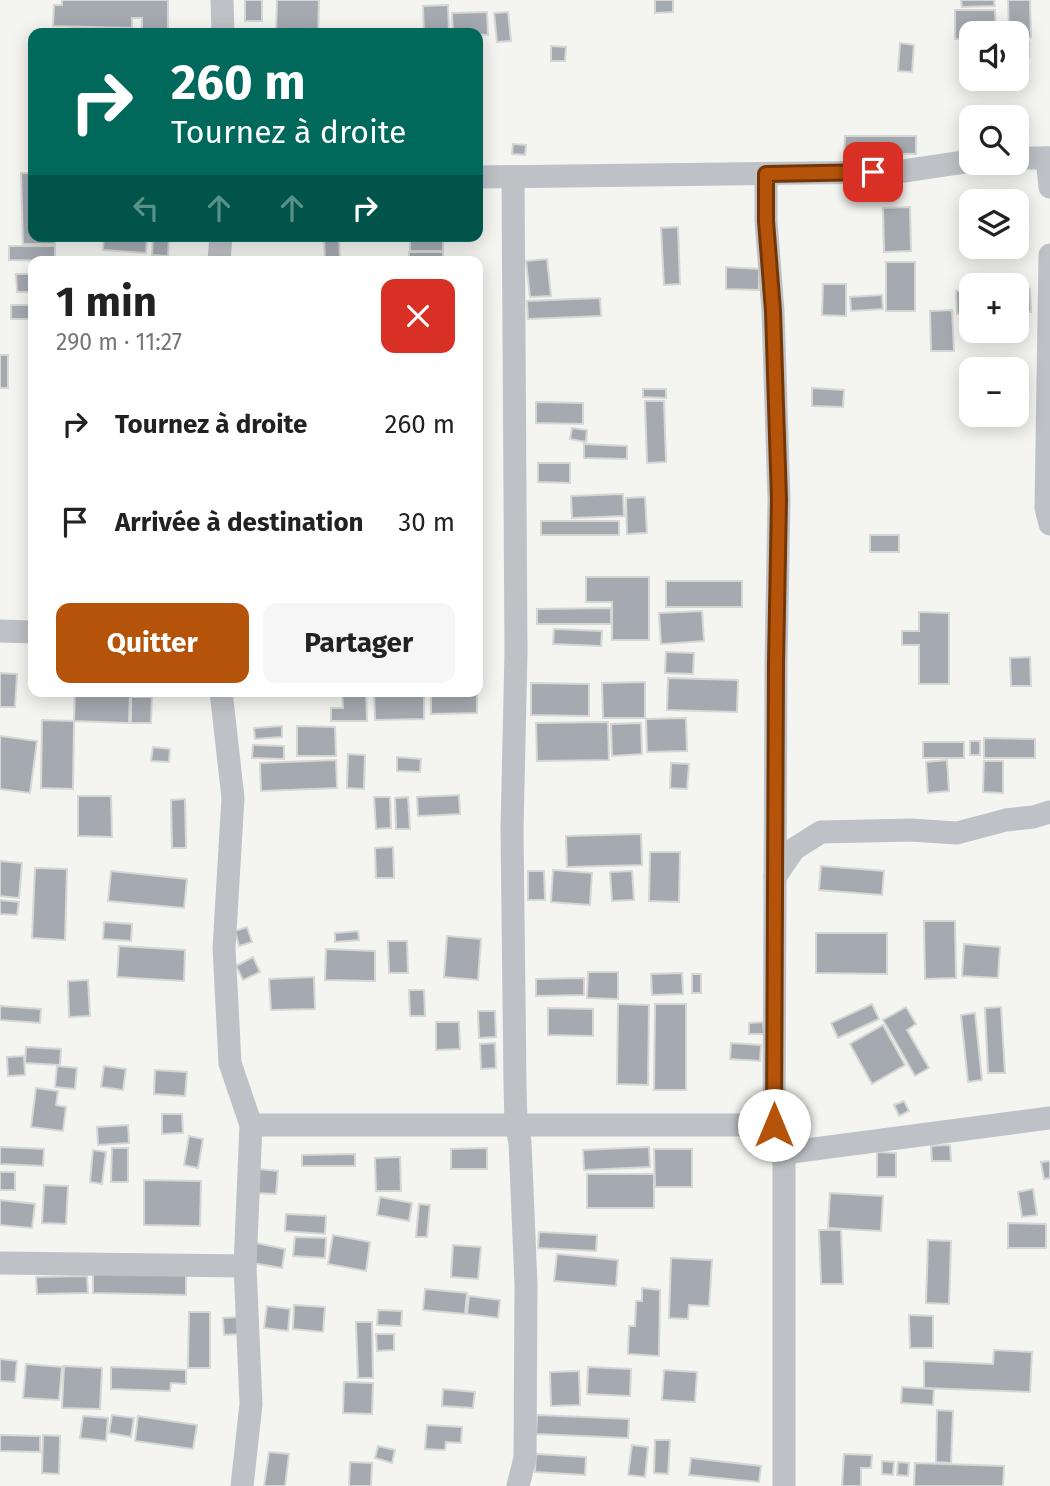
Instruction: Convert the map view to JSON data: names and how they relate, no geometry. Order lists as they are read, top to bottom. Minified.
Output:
{"page":{"map_buttons":["+","−"],"turn":["260 m","Tournez à droite"],"heading":["1 min","290 m · 11:27"],"list":[{"name":"Tournez à droite","value":"260 m"},{"name":"Arrivée à destination","value":"30 m"}],"buttons":["Quitter","Partager"]}}
